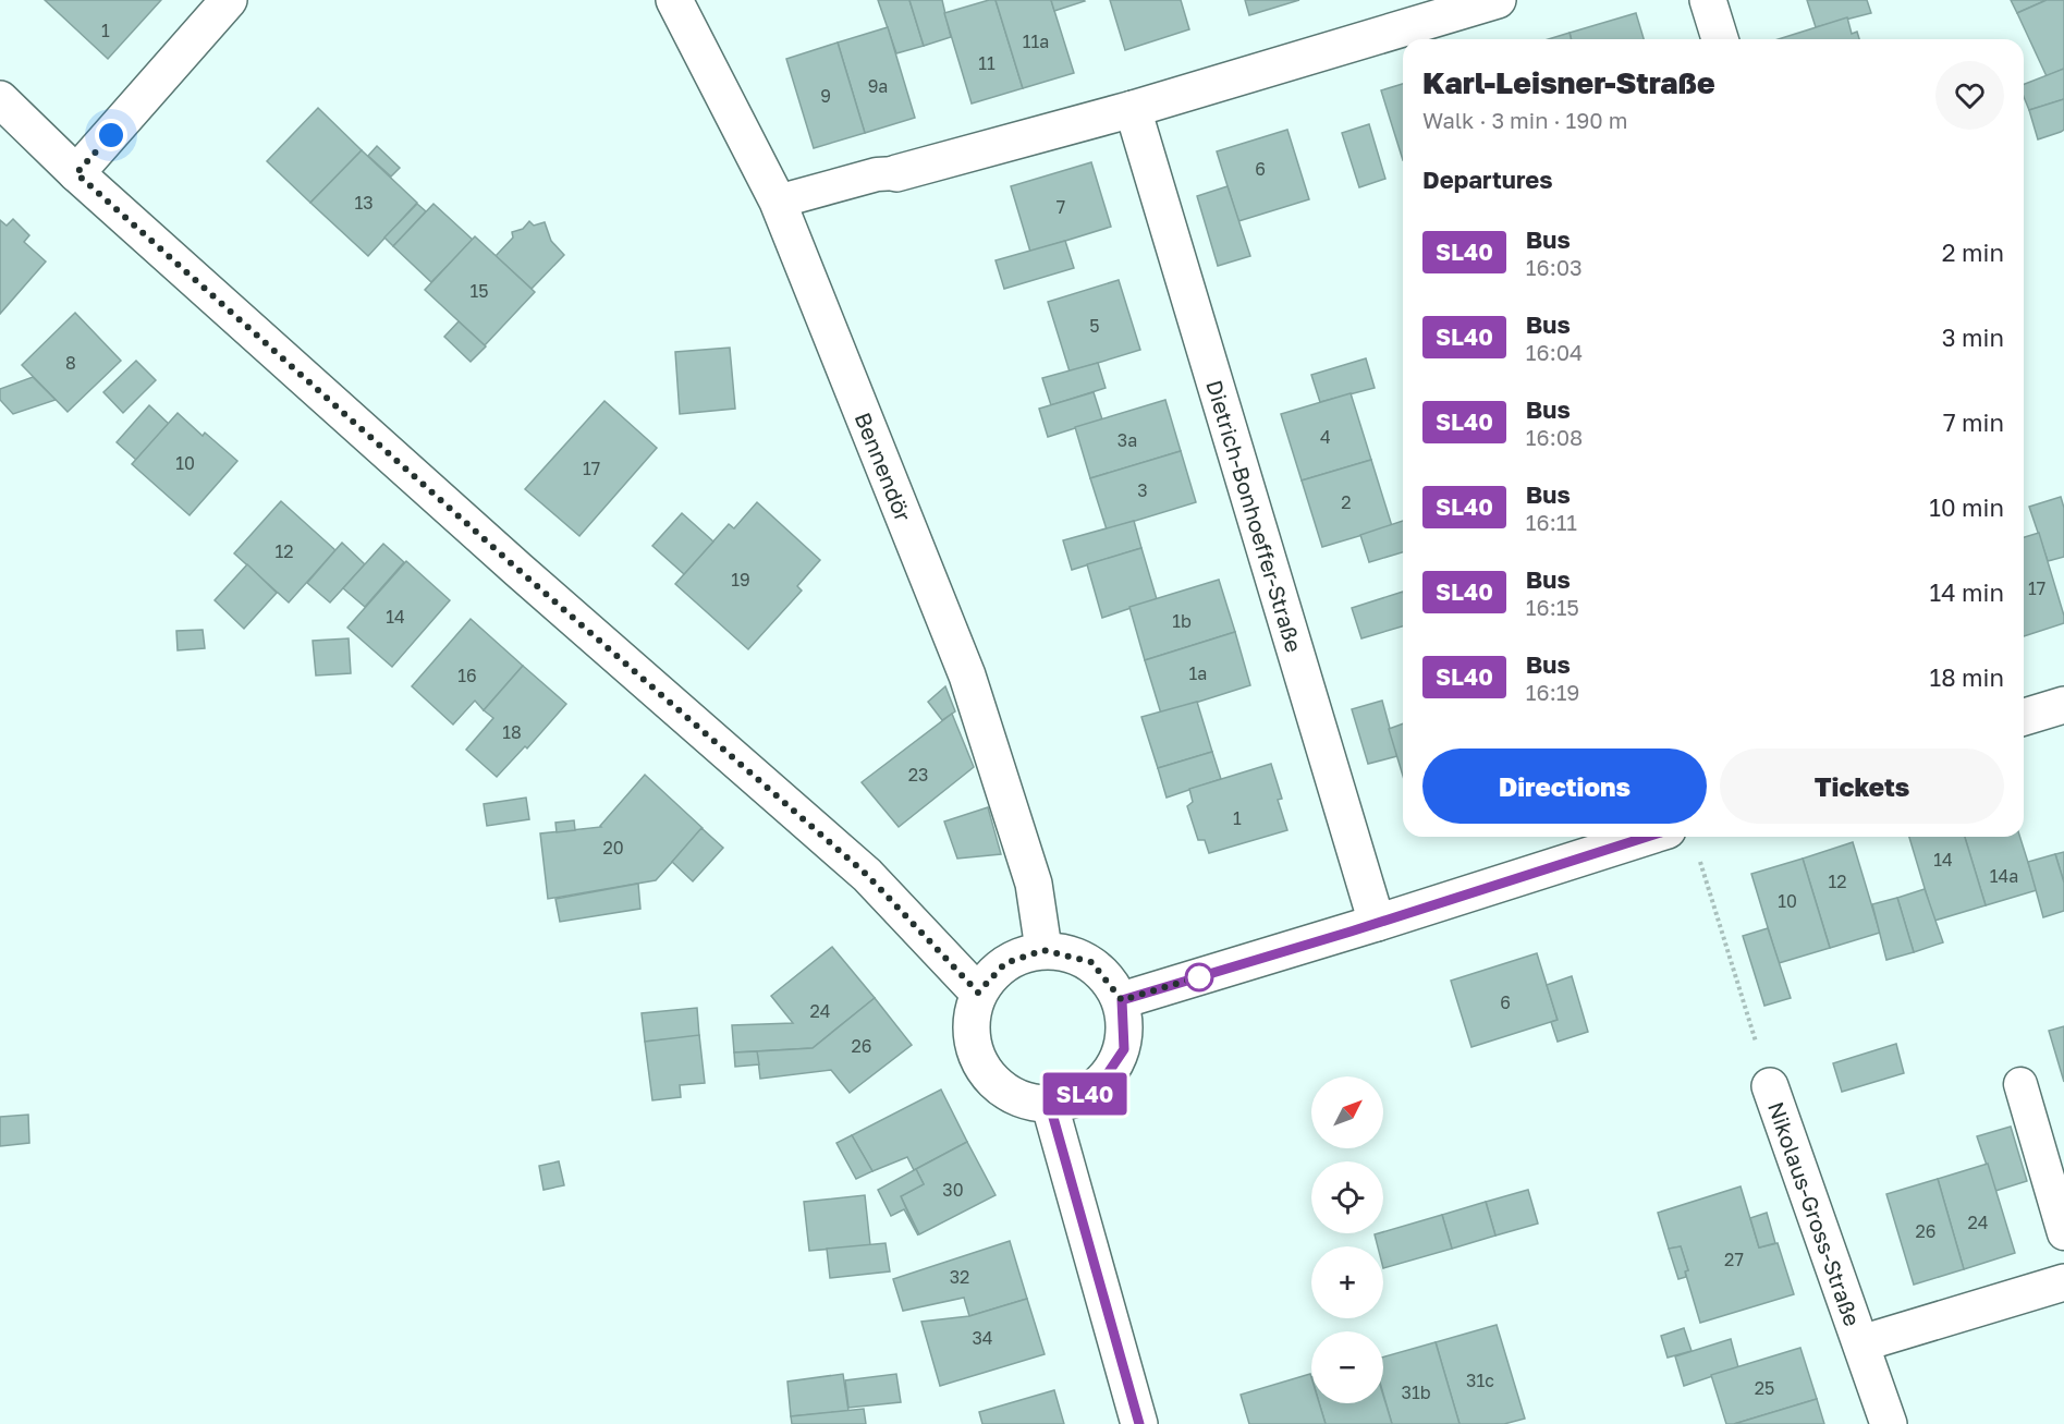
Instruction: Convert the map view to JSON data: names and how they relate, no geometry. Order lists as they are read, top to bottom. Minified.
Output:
{"streets":{"street":["Bennendör","Dietrich-Bonhoeffer-Straße","Nikolaus-Gross-Straße"]},"lines":["bus line SL40"],"house_numbers":["1","11a","11","9a","9","6","13","7","15","5","8","4","3a","10","17","3","2","12","19","17","14","1b","1a","16","18","23","1","20","14","14a","12","10","6","24","26","30","24","26","27","32","34","31c","25","31b"],"north":"top right","page":{"on_map":"SL40","heading":[["Karl-Leisner-Straße","Walk · 3 min · 190 m"],"Departures"],"list":[{"mark":"SL40","name":"Bus","note":"16:03","value":"2 min"},{"mark":"SL40","name":"Bus","note":"16:04","value":"3 min"},{"mark":"SL40","name":"Bus","note":"16:08","value":"7 min"},{"mark":"SL40","name":"Bus","note":"16:11","value":"10 min"},{"mark":"SL40","name":"Bus","note":"16:15","value":"14 min"},{"mark":"SL40","name":"Bus","note":"16:19","value":"18 min"}],"buttons":["Directions","Tickets"],"map_buttons":["+","−"]}}
